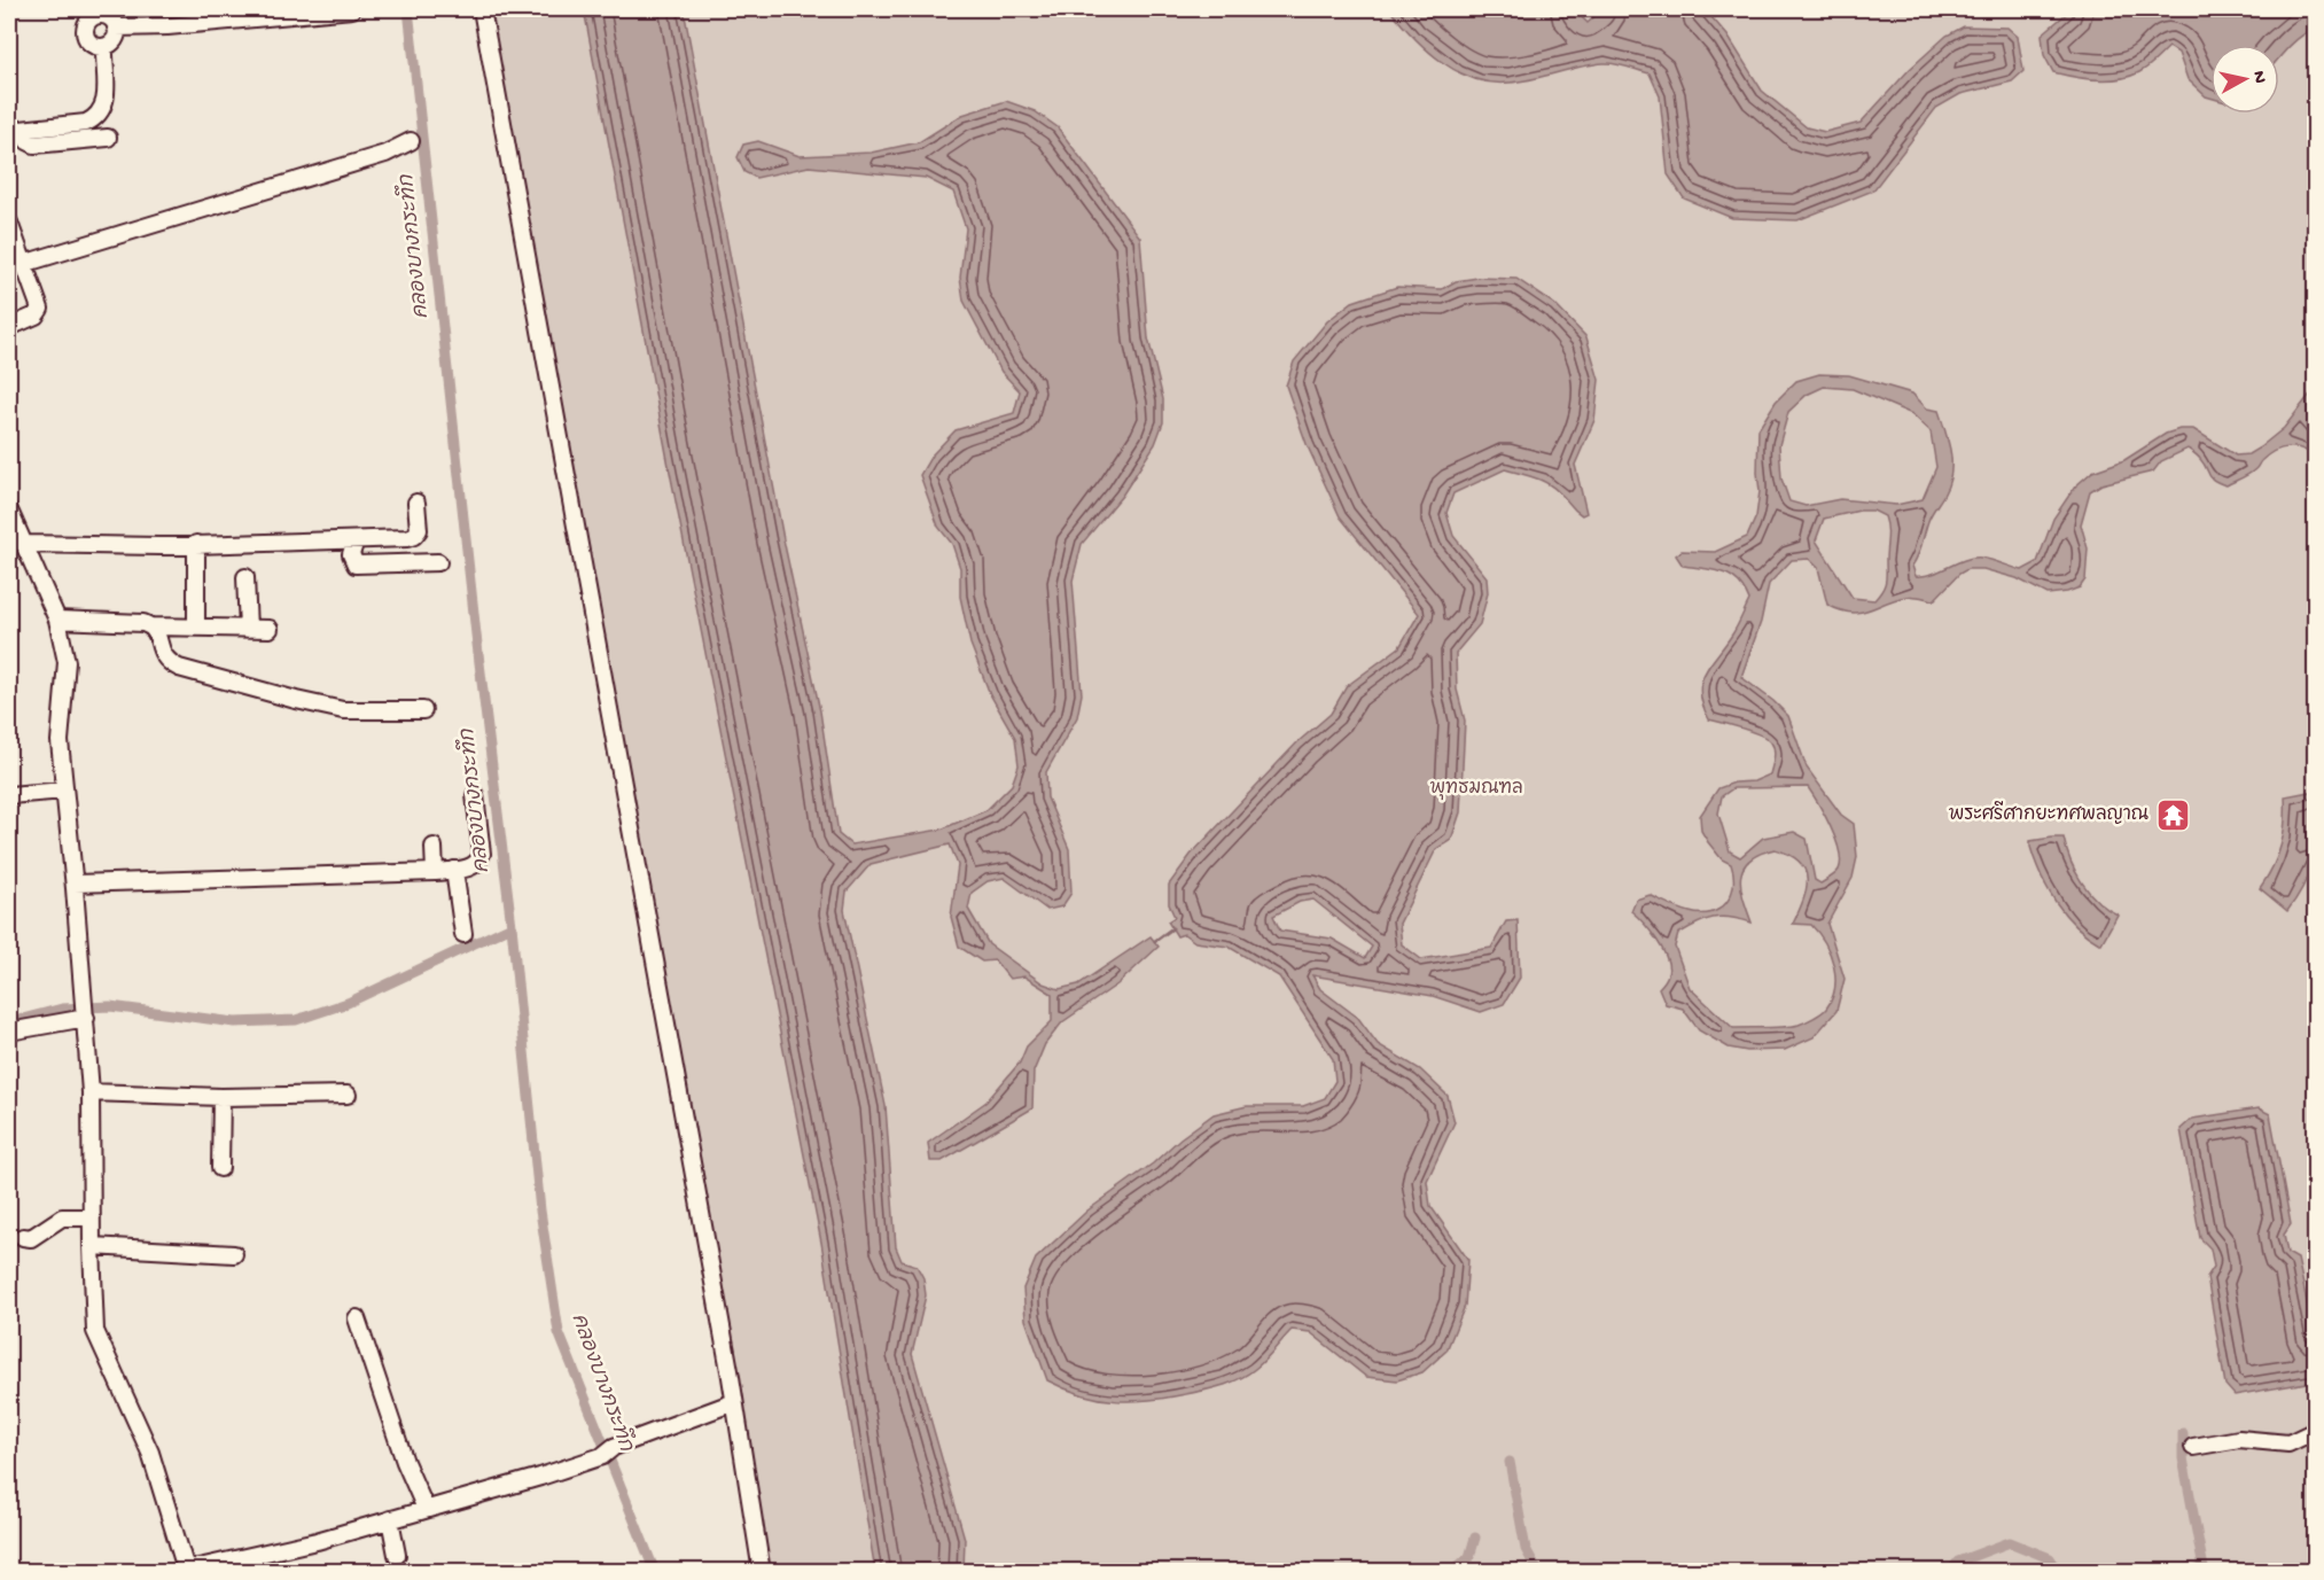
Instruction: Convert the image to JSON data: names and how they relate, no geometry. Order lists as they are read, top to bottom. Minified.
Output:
{"water":["คลองบางกระทึก"],"parks":["พุทธมณฑล"],"places":{"temple":["พระศรีศากยะทศพลญาณ"]},"north":"right"}
